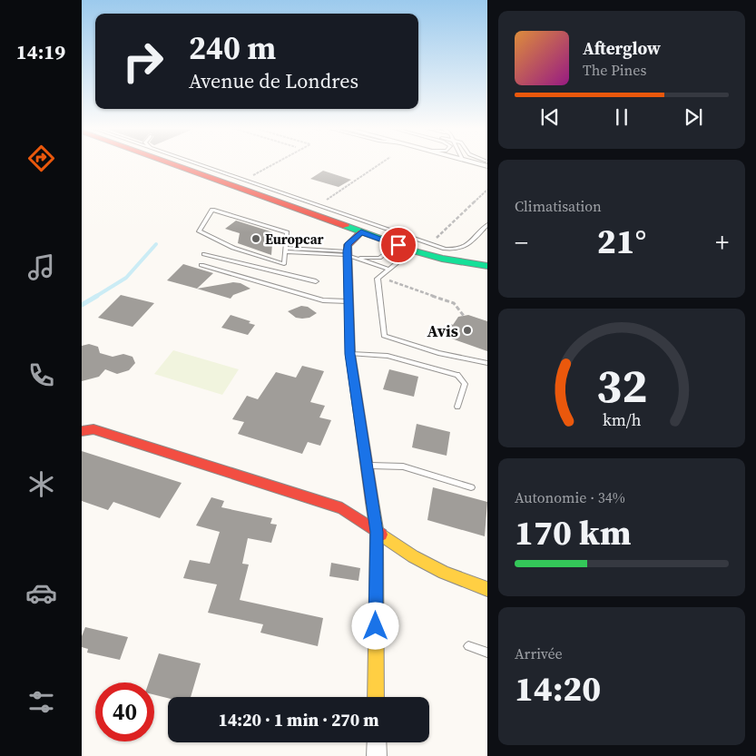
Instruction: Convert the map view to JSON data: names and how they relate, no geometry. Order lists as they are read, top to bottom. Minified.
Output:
{"places":["Europcar","Avis"],"page":{"tabs":"14:19","turn":["240 m","Avenue de Londres"],"song":["Afterglow","The Pines"],"tile":["Climatisation",["Autonomie · 34%","170 km"],["Arrivée","14:20"]],"heat":["−","21°","+"],"limit":"40","trip":"14:20 · 1 min · 270 m","gauge":["32","km/h"]}}
